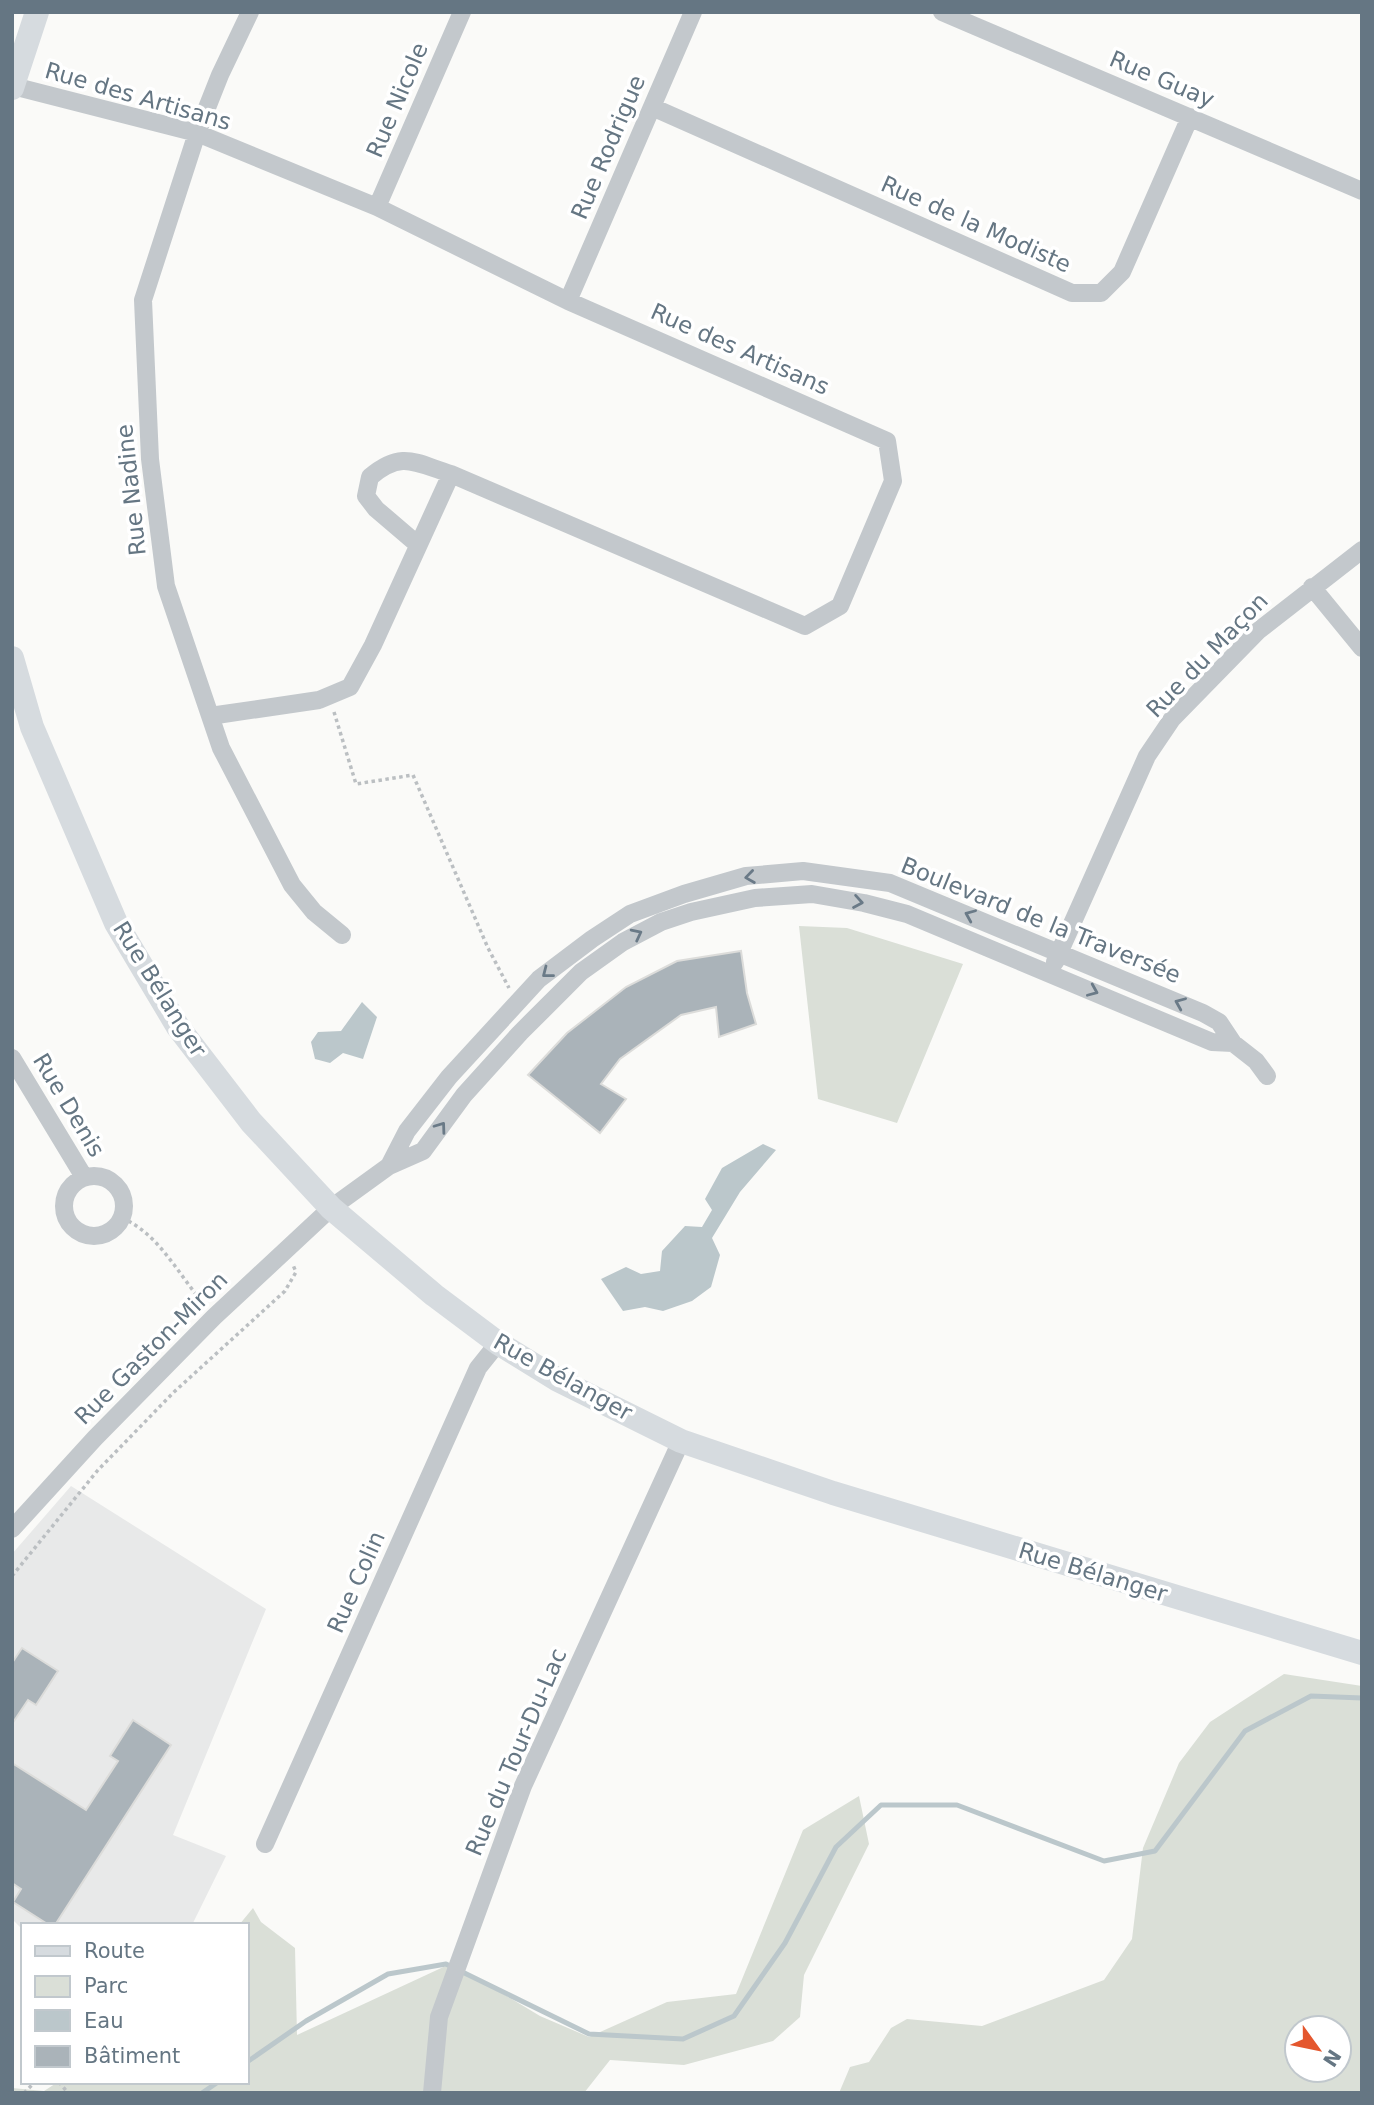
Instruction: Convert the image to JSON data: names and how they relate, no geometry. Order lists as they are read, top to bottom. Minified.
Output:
{"streets":{"street":["Rue Guay","Rue des Artisans","Rue Nicole","Rue Rodrigue","Rue de la Modiste","Rue Nadine","Rue du Maçon","Boulevard de la Traversée","Rue Bélanger","Rue Denis","Rue Gaston-Miron","Rue Colin","Rue du Tour-Du-Lac"]},"crossings":[["Rue Guay","Rue de la Modiste"],["Rue des Artisans","Rue Nicole"],["Rue des Artisans","Rue Rodrigue"],["Rue des Artisans","Rue Nadine"],["Rue Rodrigue","Rue de la Modiste"],["Rue du Maçon","Boulevard de la Traversée"],["Boulevard de la Traversée","Rue Bélanger"],["Boulevard de la Traversée","Rue Gaston-Miron"],["Rue Bélanger","Rue Gaston-Miron"],["Rue Bélanger","Rue Colin"],["Rue Bélanger","Rue du Tour-Du-Lac"]],"legend":["Route","Parc","Eau","Bâtiment"],"north":"bottom right"}
